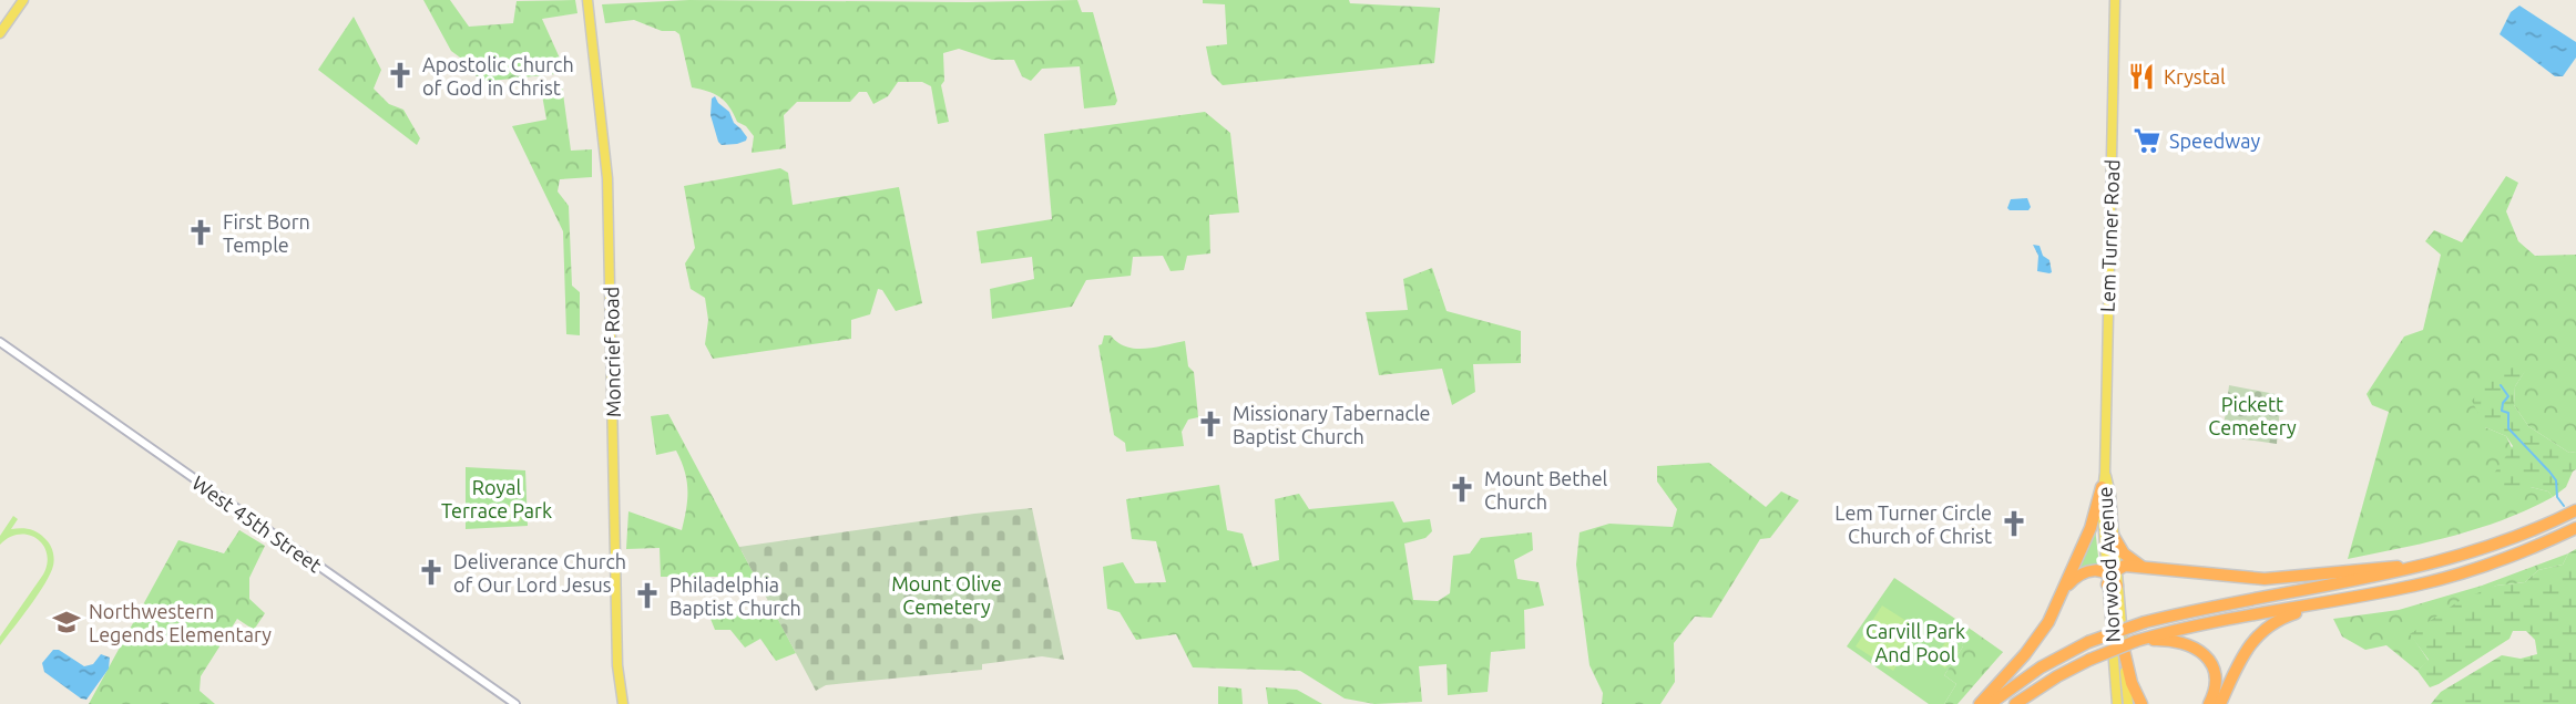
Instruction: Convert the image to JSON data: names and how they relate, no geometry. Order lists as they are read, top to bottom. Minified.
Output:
{"streets":{"main road":["Lem Turner Road","Moncrief Road","Norwood Avenue"],"street":["West 45th Street"]},"crossings":[["Lem Turner Road","Norwood Avenue"]],"parks":["Pickett Cemetery","Royal Terrace Park","Mount Olive Cemetery","Carvill Park And Pool"],"places":{"church":["Apostolic Church of God in Christ","First Born Temple","Missionary Tabernacle Baptist Church","Mount Bethel Church","Lem Turner Circle Church of Christ","Deliverance Church of Our Lord Jesus","Philadelphia Baptist Church"],"restaurant":["Krystal"],"supermarket":["Speedway"],"school or university":["Northwestern Legends Elementary"]}}
